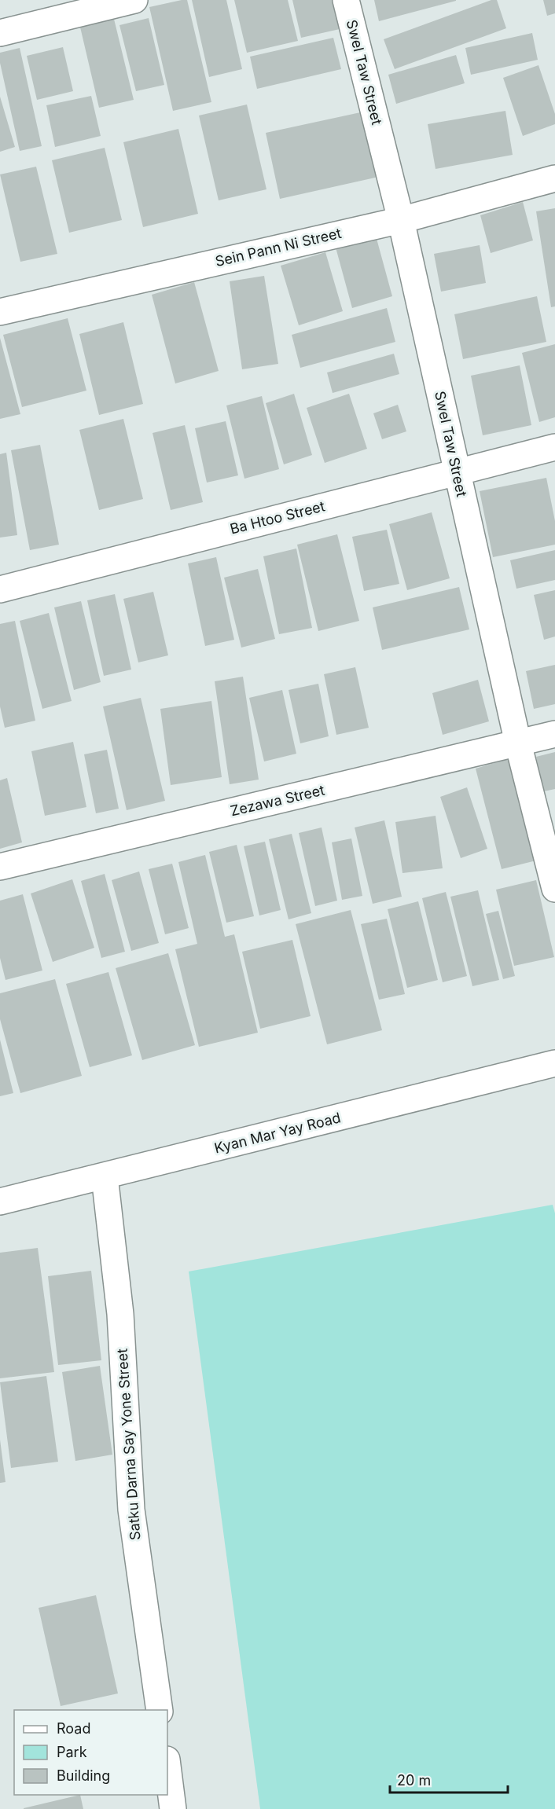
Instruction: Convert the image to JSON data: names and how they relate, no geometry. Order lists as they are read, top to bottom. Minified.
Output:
{"streets":{"street":["Swel Taw Street","Sein Pann Ni Street","Ba Htoo Street","Zezawa Street","Kyan Mar Yay Road","Satku Darna Say Yone Street"]},"crossings":[["Swel Taw Street","Sein Pann Ni Street"],["Swel Taw Street","Ba Htoo Street"],["Swel Taw Street","Zezawa Street"],["Kyan Mar Yay Road","Satku Darna Say Yone Street"]],"legend":["Road","Park","Building"],"scale_bar":"20 m"}
